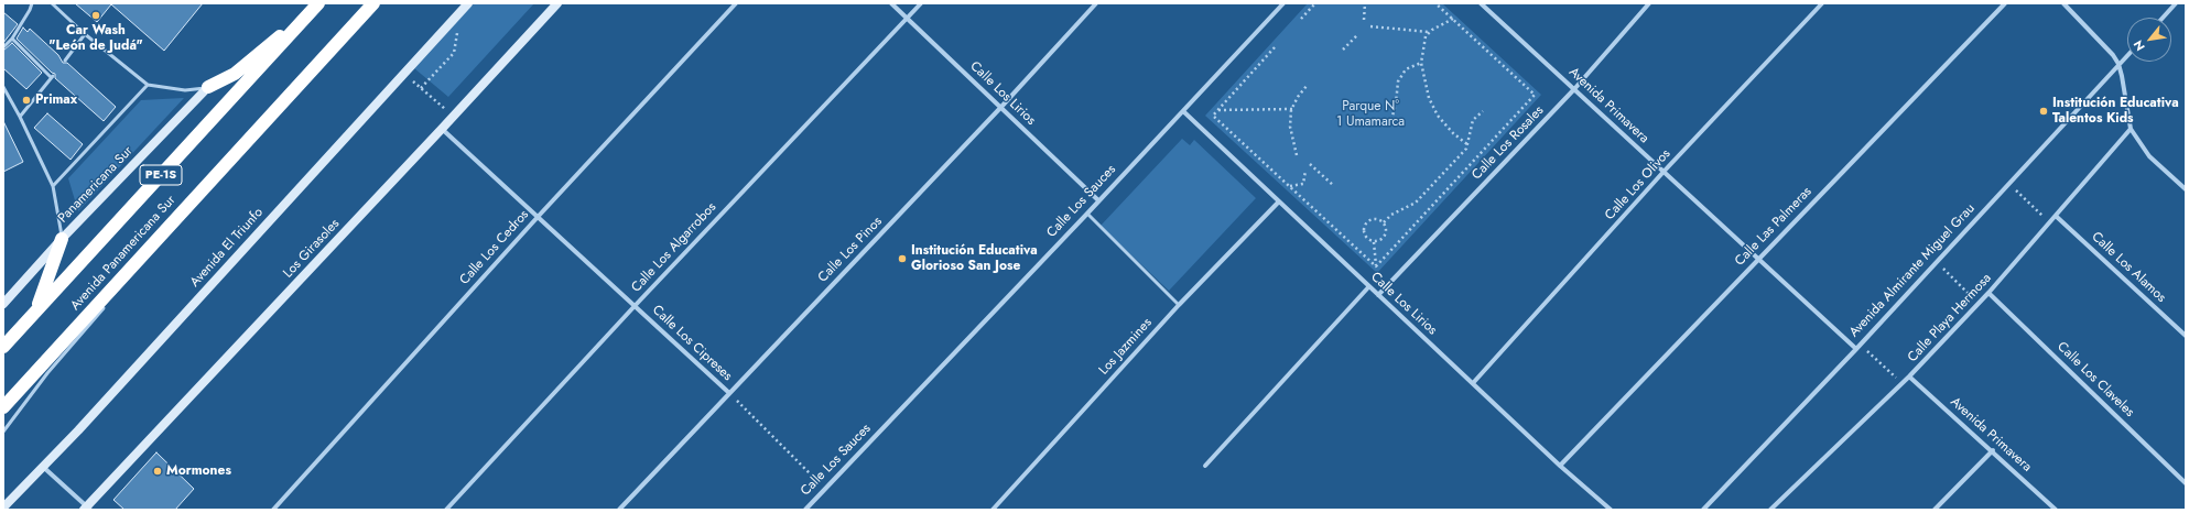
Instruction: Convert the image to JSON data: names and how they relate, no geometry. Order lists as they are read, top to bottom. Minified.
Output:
{"streets":{"highway":["PE-1S","Avenida Panamericana Sur"],"main road":["Panamericana Sur","Avenida El Triunfo","Los Girasoles"],"street":["Calle Los Lirios","Avenida Primavera","Calle Los Rosales","Calle Los Olivos","Calle Los Sauces","Calle Las Palmeras","Calle Los Cedros","Calle Los Algarrobos","Calle Los Pinos","Calle Los Alamos","Avenida Almirante Miguel Grau","Calle Playa Hermosa","Calle Los Cipreses","Los Jazmines","Calle Los Claveles"]},"crossings":[["Calle Los Lirios","Calle Los Rosales"],["Calle Los Lirios","Calle Los Olivos"],["Calle Los Lirios","Calle Los Sauces"],["Calle Los Lirios","Calle Las Palmeras"],["Calle Los Lirios","Calle Los Algarrobos"],["Calle Los Lirios","Calle Los Pinos"],["Calle Los Lirios","Los Jazmines"],["Avenida Primavera","Calle Los Rosales"],["Avenida Primavera","Calle Los Olivos"],["Avenida Primavera","Calle Las Palmeras"],["Avenida Primavera","Avenida Almirante Miguel Grau"],["Avenida Primavera","Calle Playa Hermosa"],["Calle Los Sauces","Calle Los Cipreses"],["Calle Los Cedros","Calle Los Cipreses"],["Calle Los Algarrobos","Calle Los Cipreses"],["Los Girasoles","Calle Los Cipreses"],["Calle Los Pinos","Calle Los Cipreses"],["Calle Los Alamos","Calle Playa Hermosa"],["Calle Playa Hermosa","Calle Los Claveles"]],"parks":["Parque N° 1 Umamarca"],"places":["Car Wash \"León de Judá\"","Primax","Institución Educativa Talentos Kids","Institución Educativa Glorioso San Jose","Mormones"],"north":"bottom left"}
